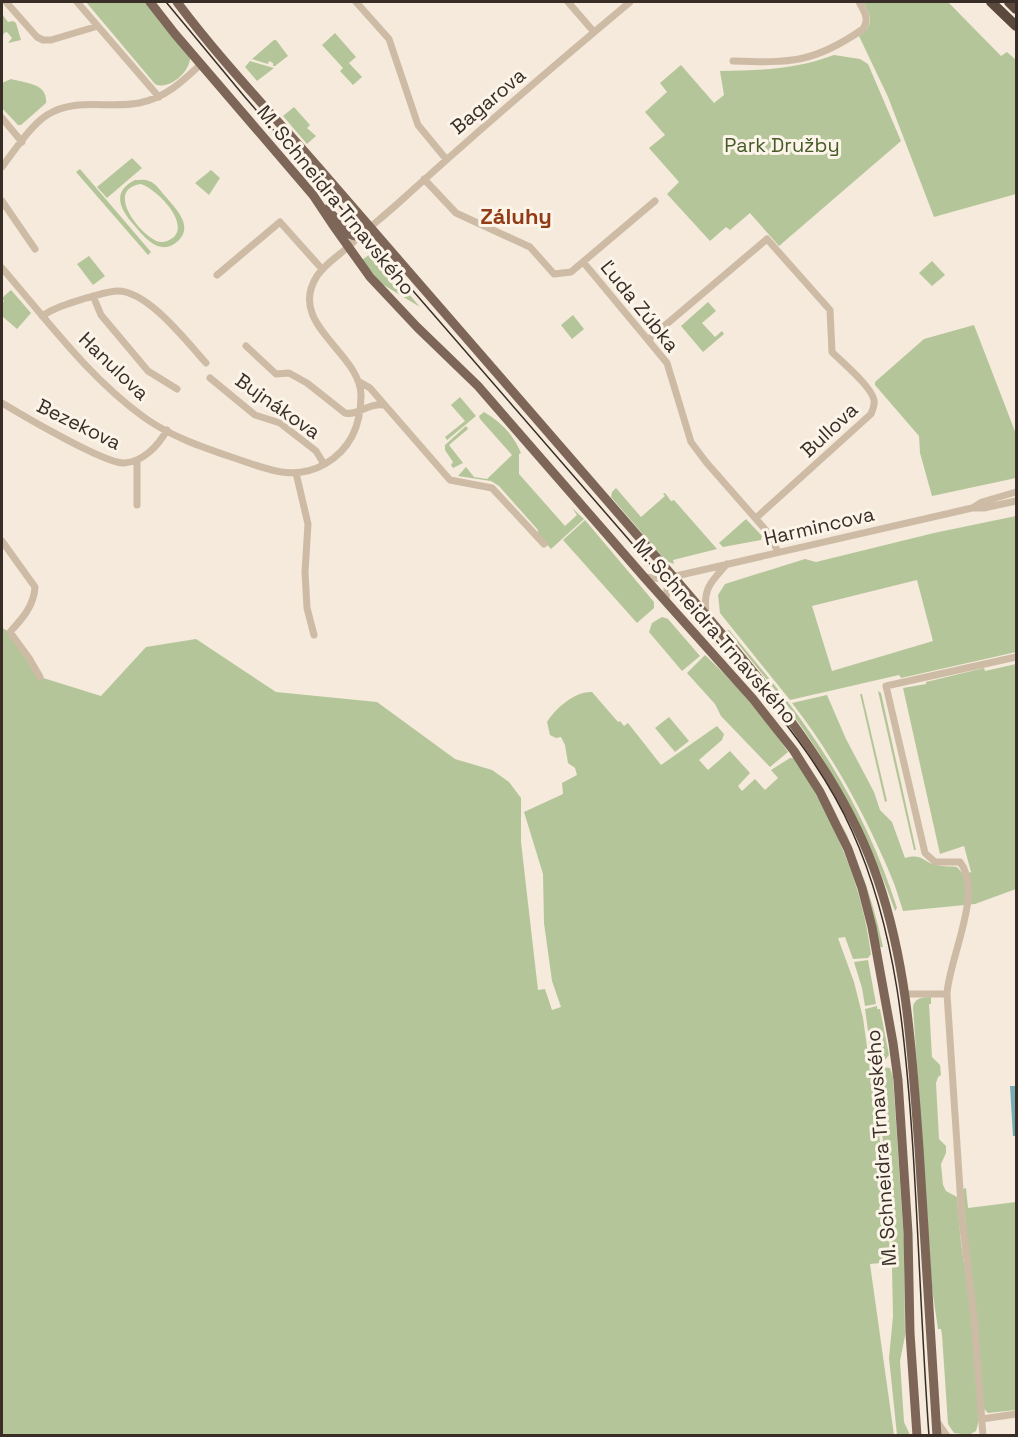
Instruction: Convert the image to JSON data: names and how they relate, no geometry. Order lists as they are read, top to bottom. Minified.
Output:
{"streets":{"main road":["M. Schneidra Trnavského"],"street":["Bagarova","Ľuda Zúbka","Hanulova","Bujnákova","Bezekova","Bullova","Harmincova"]},"crossings":[["Bagarova","M. Schneidra Trnavského"],["M. Schneidra Trnavského","Harmincova"],["Ľuda Zúbka","Bullova"],["Ľuda Zúbka","Harmincova"],["Hanulova","Bujnákova"],["Hanulova","Bezekova"]],"districts":["Záluhy"],"parks":["Park Družby"]}
